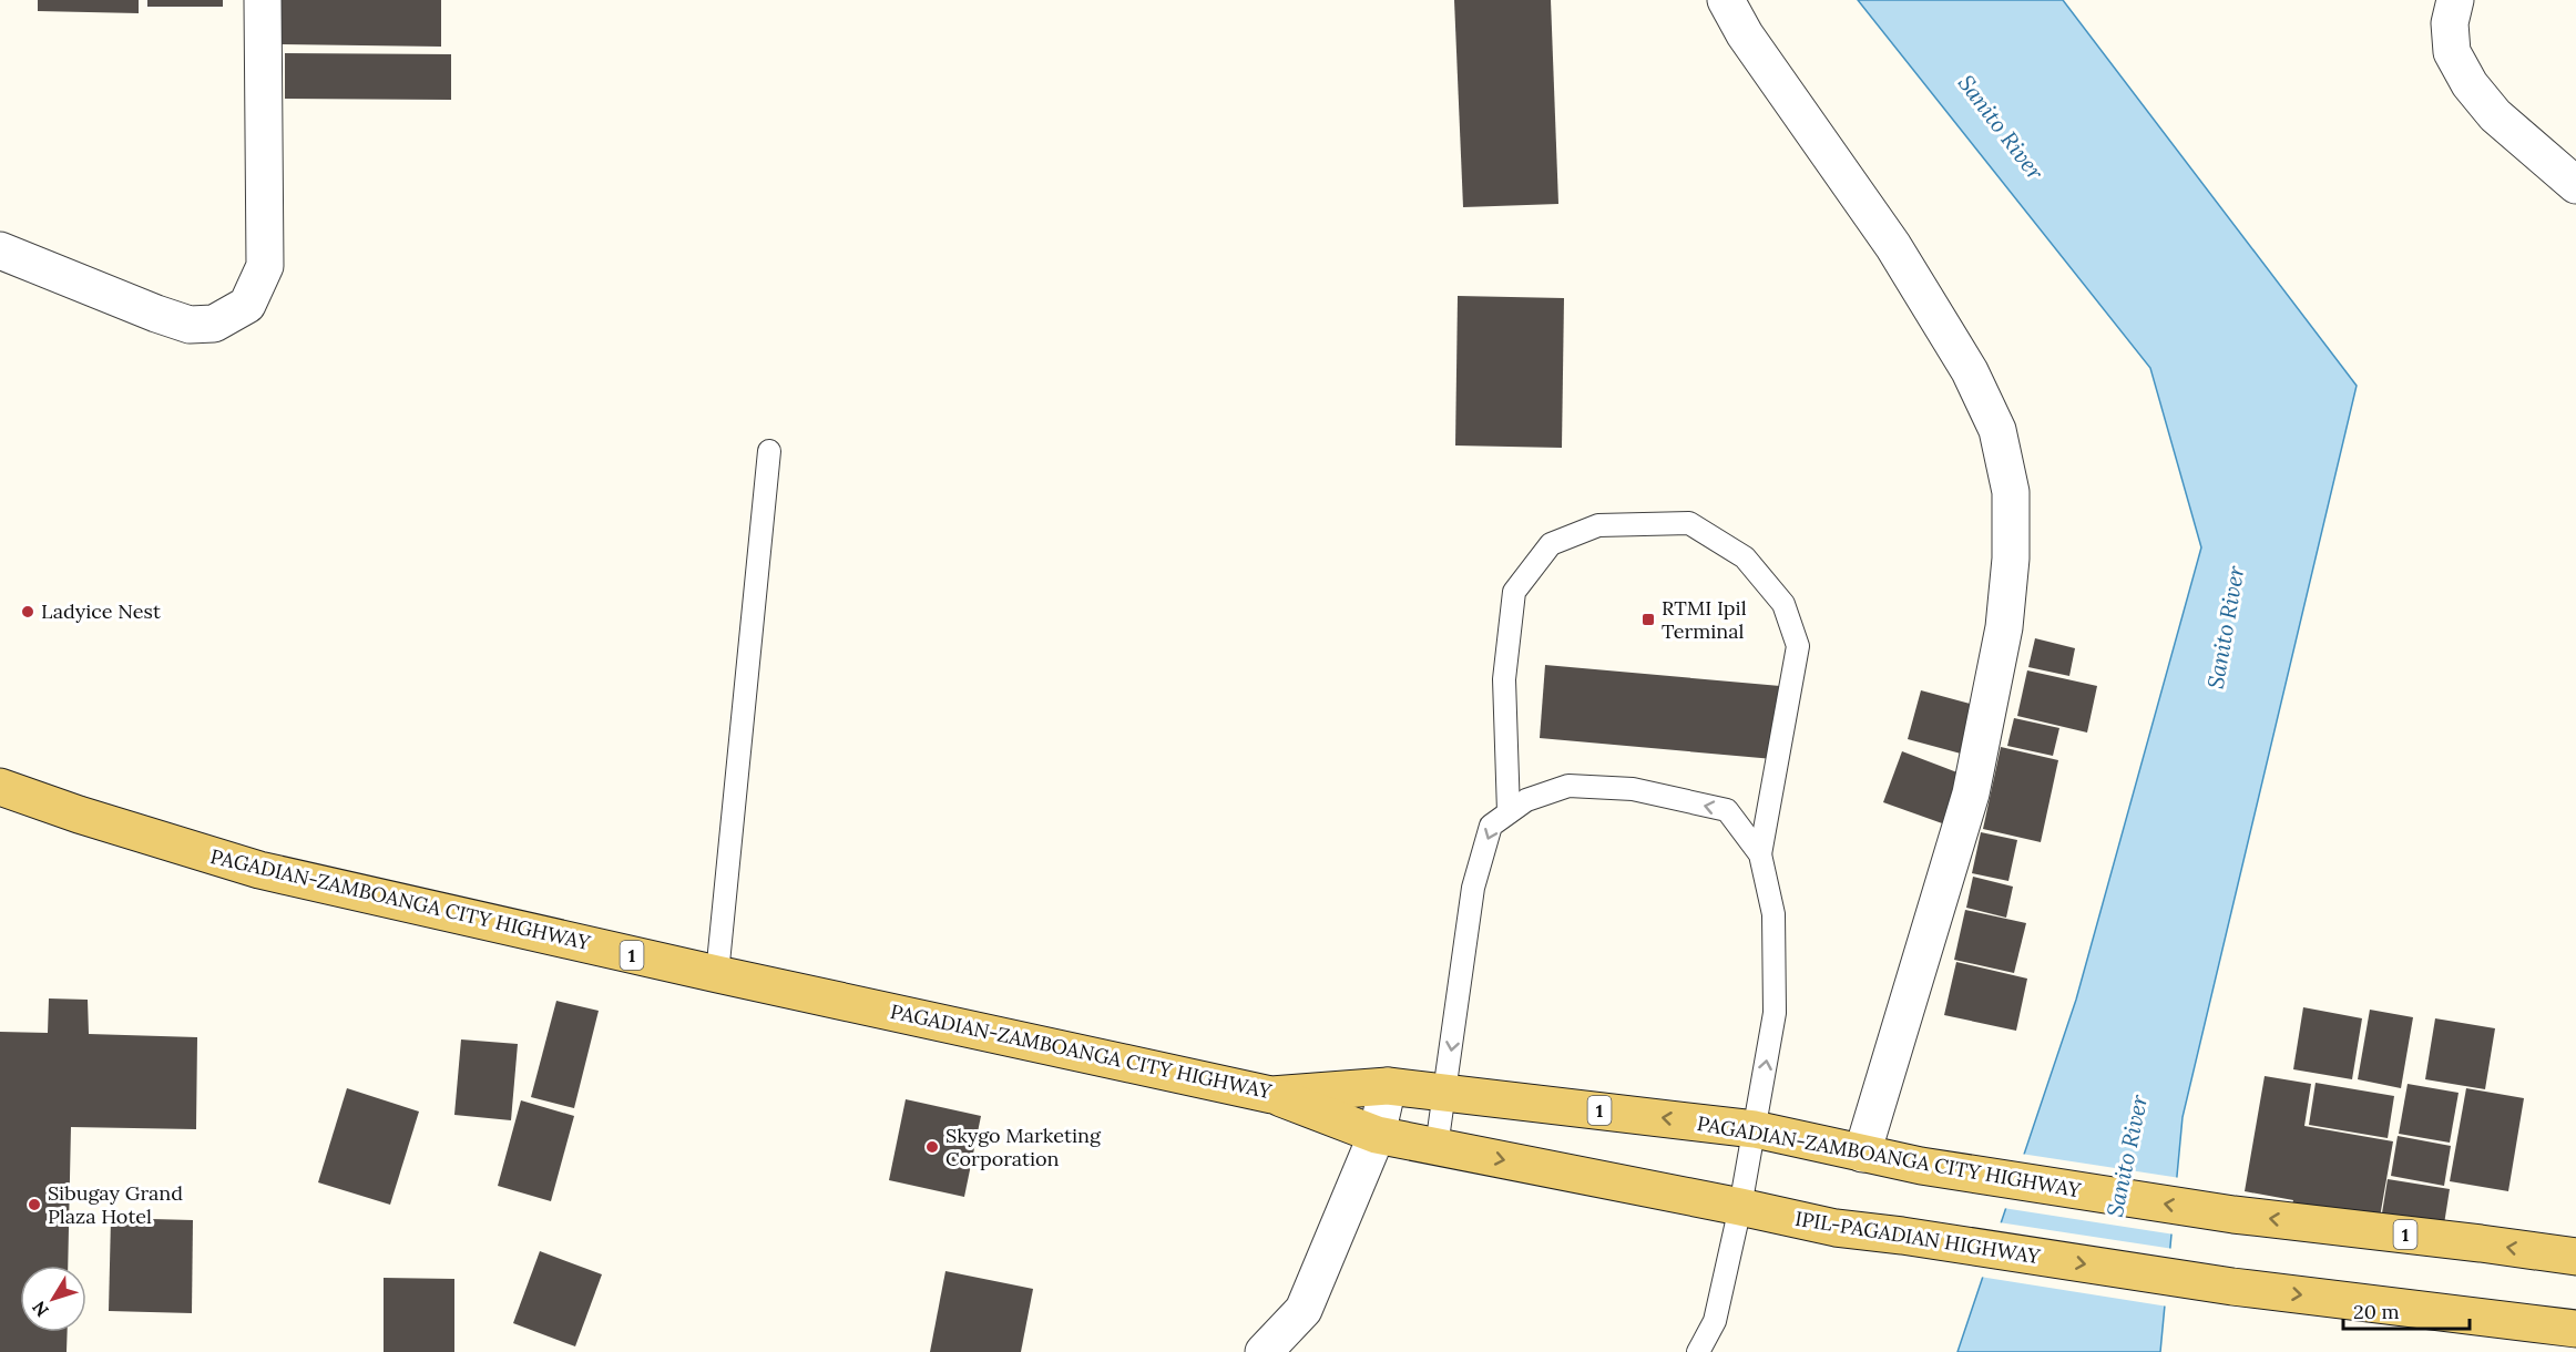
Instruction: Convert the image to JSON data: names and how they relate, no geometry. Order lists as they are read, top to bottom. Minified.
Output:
{"streets":{"main road":["PAGADIAN-ZAMBOANGA CITY HIGHWAY","1","IPIL-PAGADIAN HIGHWAY"]},"crossings":[["PAGADIAN-ZAMBOANGA CITY HIGHWAY","IPIL-PAGADIAN HIGHWAY"]],"one_way":["PAGADIAN-ZAMBOANGA CITY HIGHWAY","IPIL-PAGADIAN HIGHWAY"],"water":["Sanito River"],"places":{"other":["Ladyice Nest","Skygo Marketing Corporation","Sibugay Grand Plaza Hotel"],"transit":["RTMI Ipil Terminal"]},"scale_bar":"20 m","north":"bottom left"}
